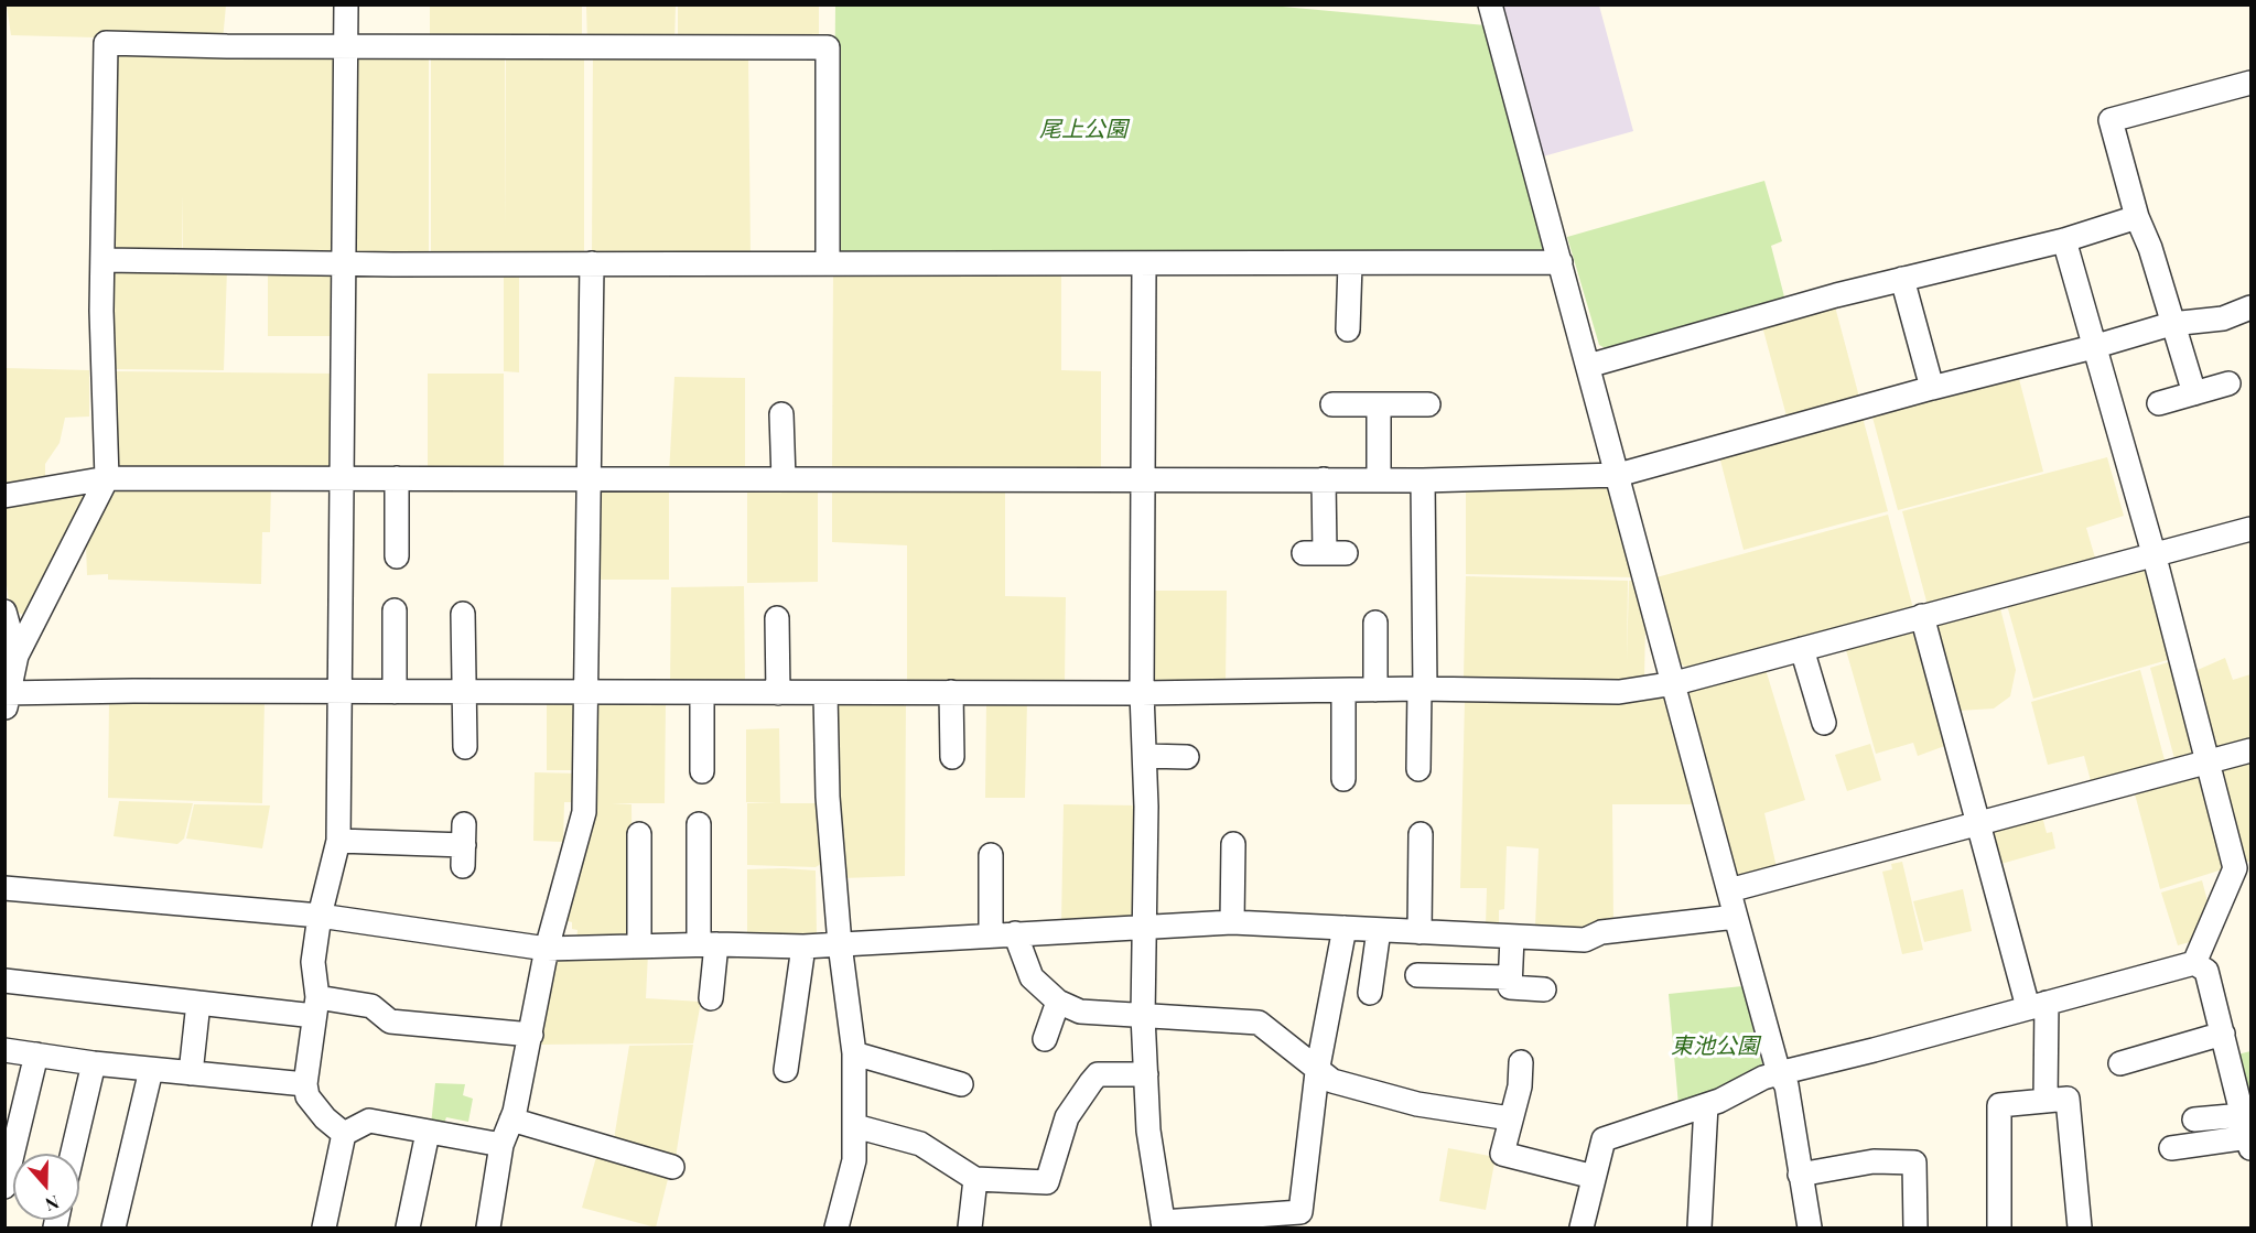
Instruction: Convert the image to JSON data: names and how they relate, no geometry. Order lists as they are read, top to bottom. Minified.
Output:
{"parks":["尾上公園","東池公園"],"north":"bottom"}
